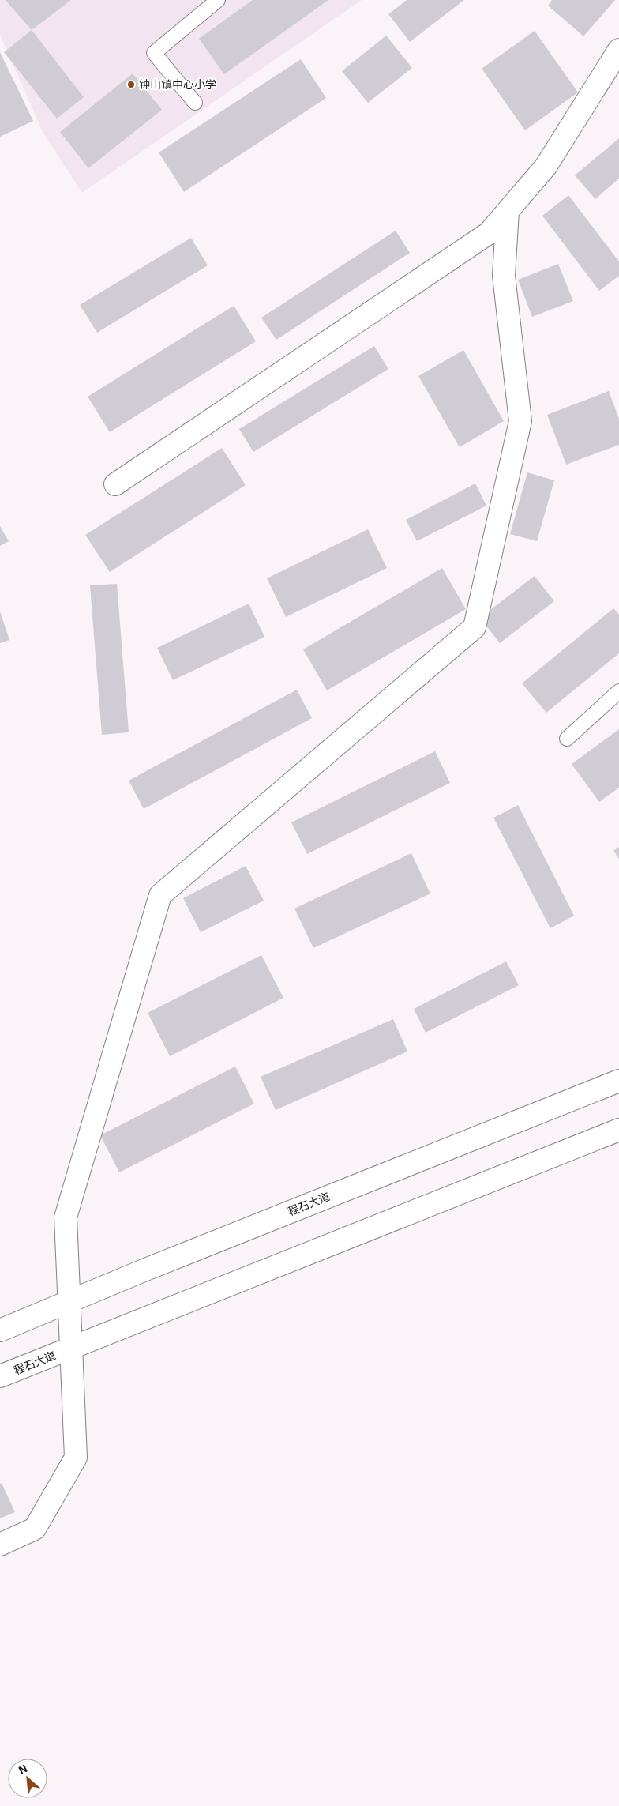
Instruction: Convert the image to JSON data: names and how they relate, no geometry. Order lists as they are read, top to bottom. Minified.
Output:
{"streets":{"street":["程石大道"]},"places":["钟山镇中心小学"],"north":"top left"}
